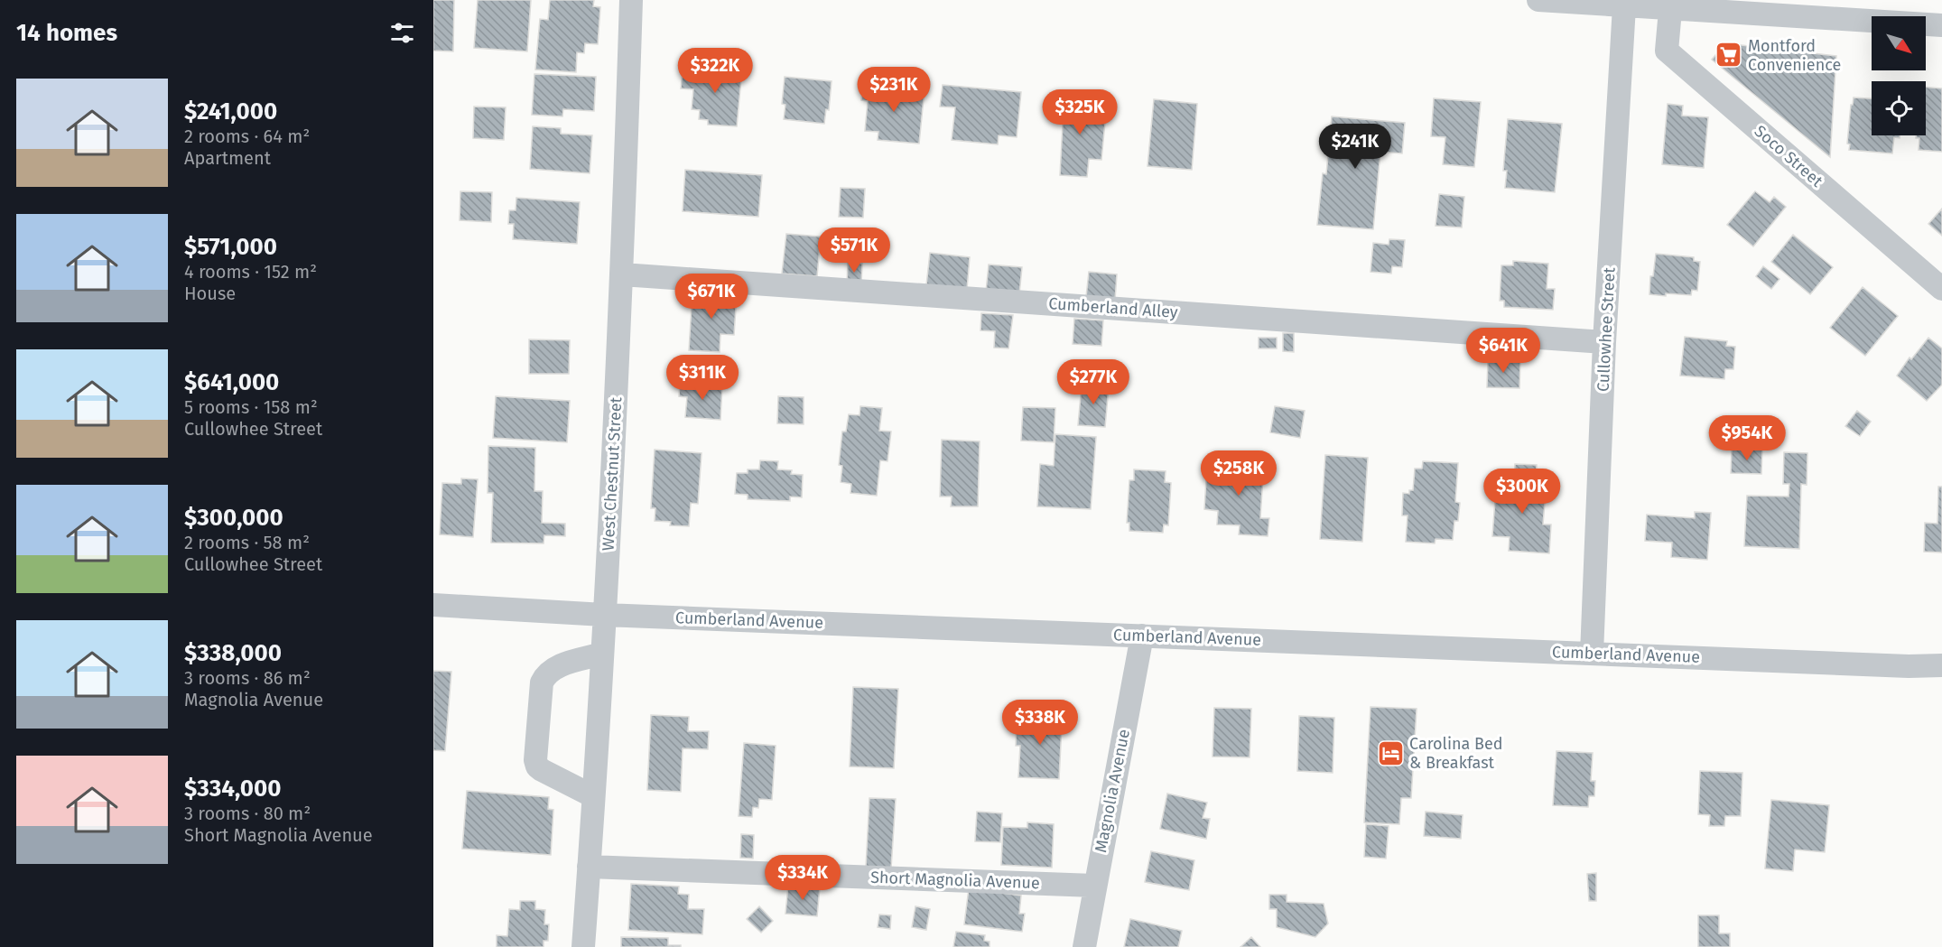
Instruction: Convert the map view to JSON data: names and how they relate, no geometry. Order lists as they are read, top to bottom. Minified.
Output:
{"streets":{"street":["Soco Street","Cumberland Alley","Cullowhee Street","West Chestnut Street","Cumberland Avenue","Magnolia Avenue","Short Magnolia Avenue"]},"crossings":[["Cumberland Alley","Cullowhee Street"],["Cumberland Alley","West Chestnut Street"],["Cullowhee Street","Cumberland Avenue"],["West Chestnut Street","Cumberland Avenue"],["West Chestnut Street","Short Magnolia Avenue"],["Cumberland Avenue","Magnolia Avenue"],["Magnolia Avenue","Short Magnolia Avenue"]],"places":{"supermarket":["Montford Convenience"],"hotel":["Carolina Bed & Breakfast"]},"north":"bottom right","page":{"heading":"14 homes","price":["$322K","$231K","$325K","$241K","$571K","$671K","$641K","$311K","$277K","$954K","$258K","$300K","$338K","$334K"],"list":[{"name":"$241,000","note":"2 rooms · 64 m² · Apartment"},{"name":"$571,000","note":"4 rooms · 152 m² · House"},{"name":"$641,000","note":"5 rooms · 158 m² · Cullowhee Street"},{"name":"$300,000","note":"2 rooms · 58 m² · Cullowhee Street"},{"name":"$338,000","note":"3 rooms · 86 m² · Magnolia Avenue"},{"name":"$334,000","note":"3 rooms · 80 m² · Short Magnolia Avenue"}]}}
